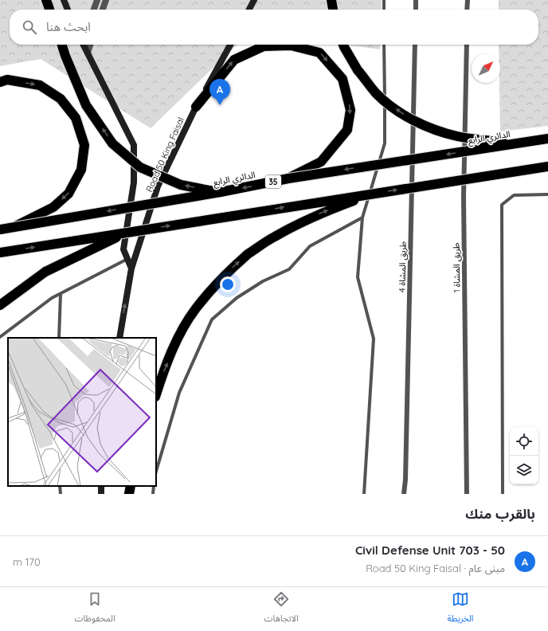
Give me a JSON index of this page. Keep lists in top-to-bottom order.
{
  "streets": {
    "highway": ["الدائري الرابع", "35"],
    "main road": ["Road 50 King Faisal"],
    "street": ["طريق المشاة 4", "طريق المشاة 1"]
  },
  "north": "top right",
  "page": {
    "search": "ابحث هنا",
    "pins": "A",
    "heading": "بالقرب منك",
    "list": [
      {
        "mark": "A",
        "name": "Civil Defense Unit 703 - 50",
        "note": "مبنى عام · Road 50 King Faisal",
        "value": "170 m"
      }
    ],
    "nav": ["الخريطة", "الاتجاهات", "المحفوظات"]
  }
}
